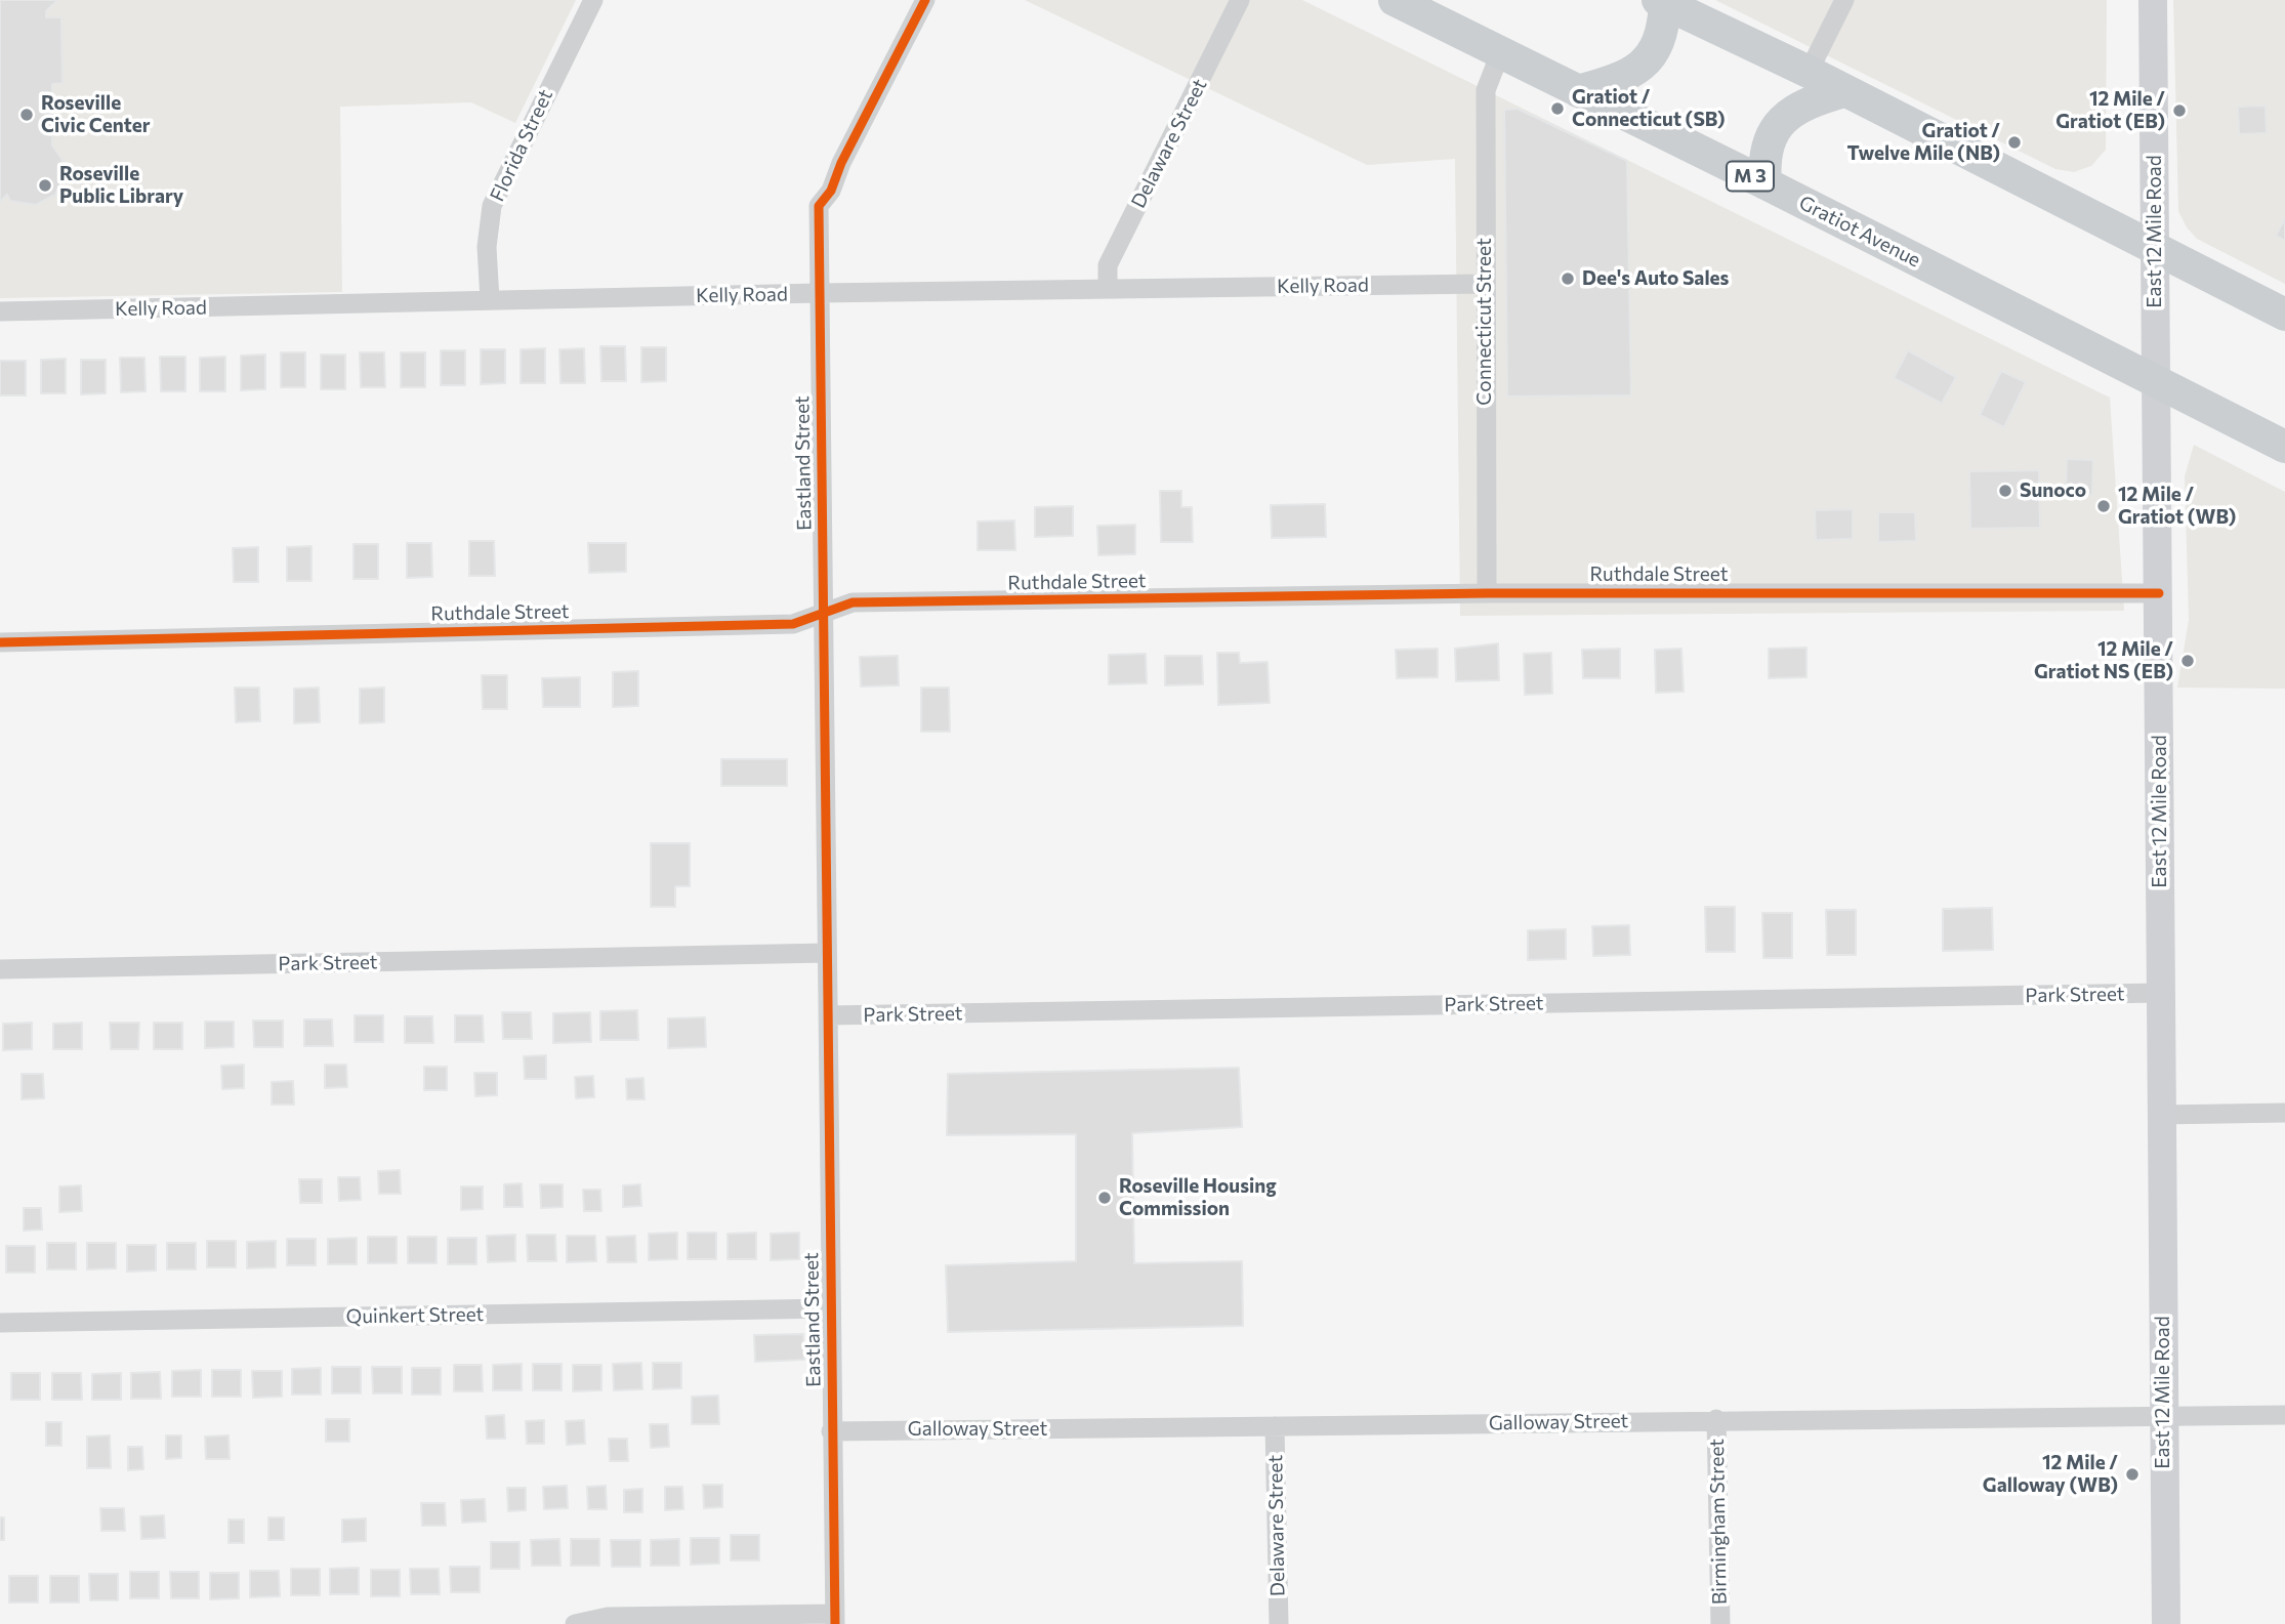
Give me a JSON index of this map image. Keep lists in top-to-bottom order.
{
  "streets": {
    "main road": ["M 3", "Gratiot Avenue", "East 12 Mile Road"],
    "street": [
      "Delaware Street",
      "Florida Street",
      "Kelly Road",
      "Connecticut Street",
      "Eastland Street",
      "Ruthdale Street",
      "Park Street",
      "Quinkert Street",
      "Galloway Street",
      "Birmingham Street"
    ]
  },
  "crossings": [
    ["Delaware Street", "Kelly Road"],
    ["Delaware Street", "Galloway Street"],
    ["Florida Street", "Kelly Road"],
    ["Gratiot Avenue", "East 12 Mile Road"],
    ["Gratiot Avenue", "Connecticut Street"],
    ["East 12 Mile Road", "Ruthdale Street"],
    ["East 12 Mile Road", "Park Street"],
    ["East 12 Mile Road", "Galloway Street"],
    ["Kelly Road", "Connecticut Street"],
    ["Kelly Road", "Eastland Street"],
    ["Connecticut Street", "Ruthdale Street"],
    ["Eastland Street", "Ruthdale Street"],
    ["Eastland Street", "Park Street"],
    ["Eastland Street", "Quinkert Street"],
    ["Eastland Street", "Galloway Street"],
    ["Galloway Street", "Birmingham Street"]
  ],
  "places": [
    "Gratiot / Connecticut (SB)",
    "12 Mile / Gratiot (EB)",
    "Roseville Civic Center",
    "Gratiot / Twelve Mile (NB)",
    "Roseville Public Library",
    "Dee's Auto Sales",
    "Sunoco",
    "12 Mile / Gratiot (WB)",
    "12 Mile / Gratiot NS (EB)",
    "Roseville Housing Commission",
    "12 Mile / Galloway (WB)"
  ]
}
